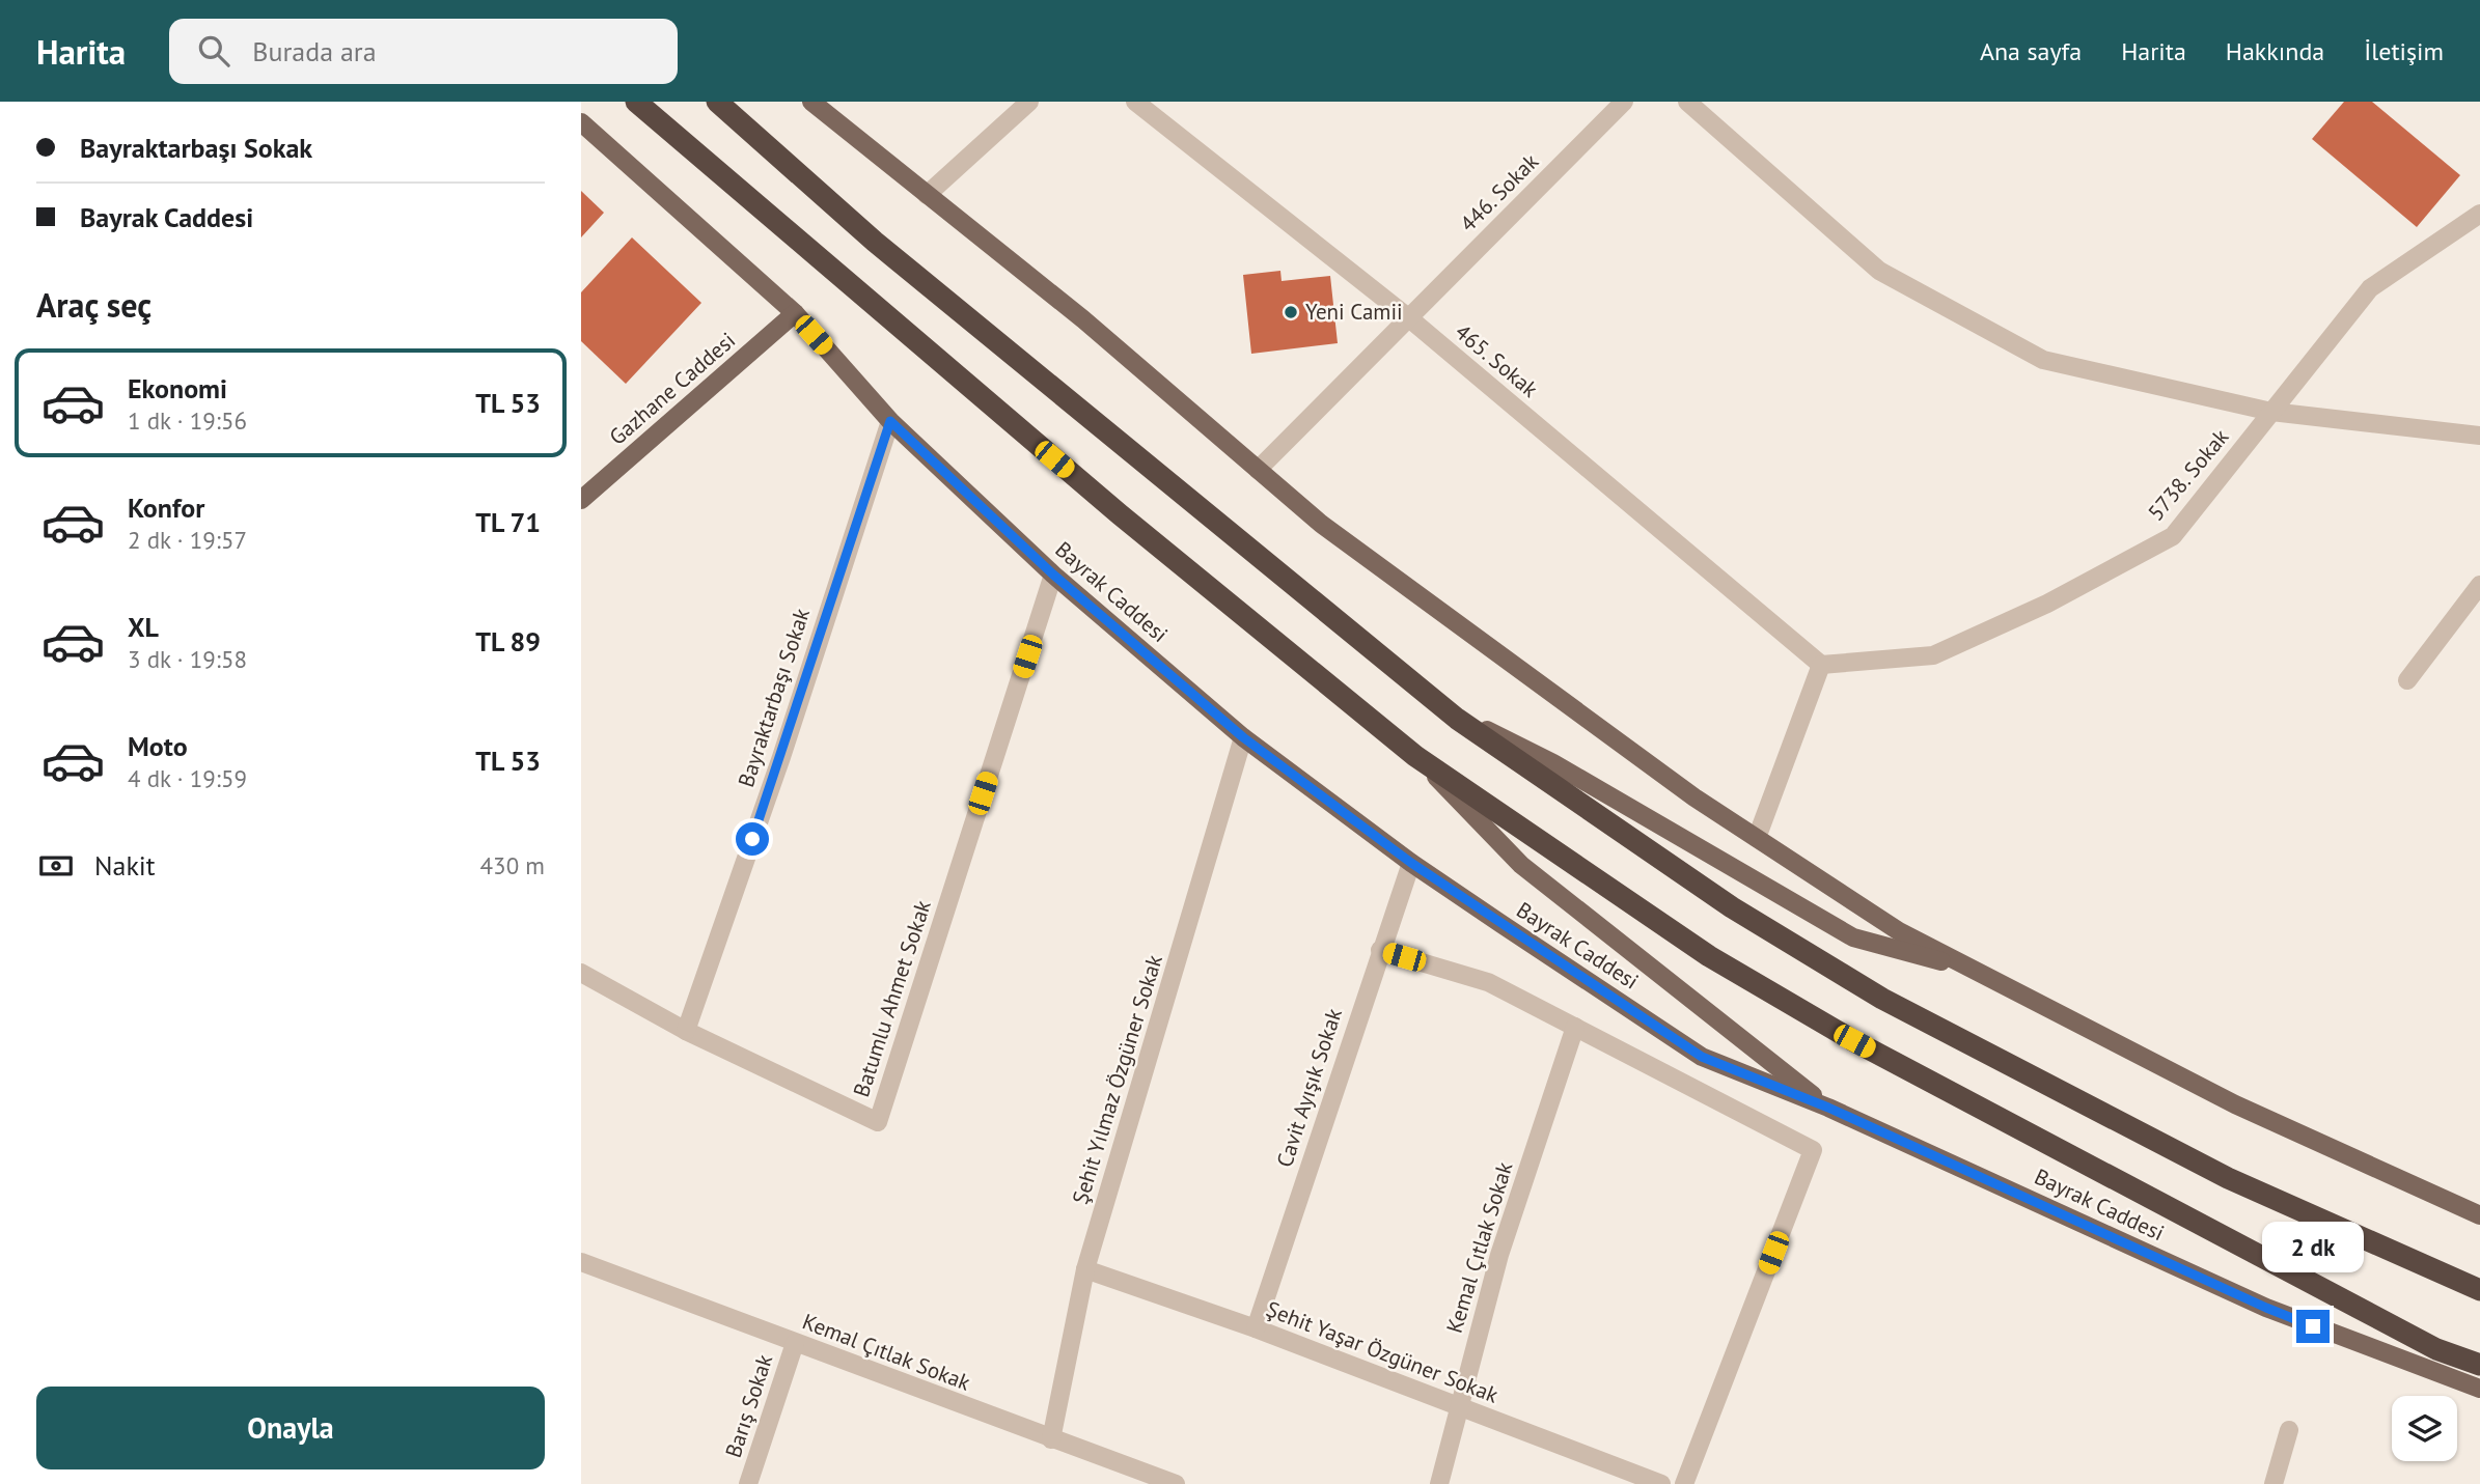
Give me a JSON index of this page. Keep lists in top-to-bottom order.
{
  "streets": {
    "main road": ["Gazhane Caddesi", "Bayrak Caddesi"],
    "street": [
      "446. Sokak",
      "465. Sokak",
      "5738. Sokak",
      "Bayraktarbaşı Sokak",
      "Batumlu Ahmet Sokak",
      "Şehit Yılmaz Özgüner Sokak",
      "Cavit Ayışık Sokak",
      "Kemal Çıtlak Sokak",
      "Şehit Yaşar Özgüner Sokak",
      "Barış Sokak"
    ]
  },
  "crossings": [
    ["446. Sokak", "465. Sokak"],
    ["465. Sokak", "5738. Sokak"],
    ["Gazhane Caddesi", "Bayrak Caddesi"],
    ["Bayrak Caddesi", "Bayraktarbaşı Sokak"],
    ["Bayrak Caddesi", "Batumlu Ahmet Sokak"],
    ["Bayrak Caddesi", "Şehit Yılmaz Özgüner Sokak"],
    ["Bayrak Caddesi", "Cavit Ayışık Sokak"],
    ["Bayraktarbaşı Sokak", "Batumlu Ahmet Sokak"],
    ["Şehit Yılmaz Özgüner Sokak", "Kemal Çıtlak Sokak"],
    ["Şehit Yılmaz Özgüner Sokak", "Şehit Yaşar Özgüner Sokak"],
    ["Cavit Ayışık Sokak", "Şehit Yaşar Özgüner Sokak"],
    ["Kemal Çıtlak Sokak", "Şehit Yaşar Özgüner Sokak"],
    ["Kemal Çıtlak Sokak", "Barış Sokak"]
  ],
  "places": ["Yeni Camii"],
  "page": {
    "header": "Harita",
    "search": "Burada ara",
    "nav": [
      "Ana sayfa",
      "Harita",
      "Hakkında",
      "İletişim"
    ],
    "banner": ["Bayraktarbaşı Sokak", "Bayrak Caddesi"],
    "heading": "Araç seç",
    "list": [
      {
        "name": "Ekonomi",
        "note": "1 dk · 19:56",
        "value": "TL 53"
      },
      {
        "name": "Konfor",
        "note": "2 dk · 19:57",
        "value": "TL 71"
      },
      {
        "name": "XL",
        "note": "3 dk · 19:58",
        "value": "TL 89"
      },
      {
        "name": "Moto",
        "note": "4 dk · 19:59",
        "value": "TL 53"
      }
    ],
    "pay": ["Nakit", "430 m"],
    "bubble": "2 dk",
    "buttons": "Onayla"
  }
}
